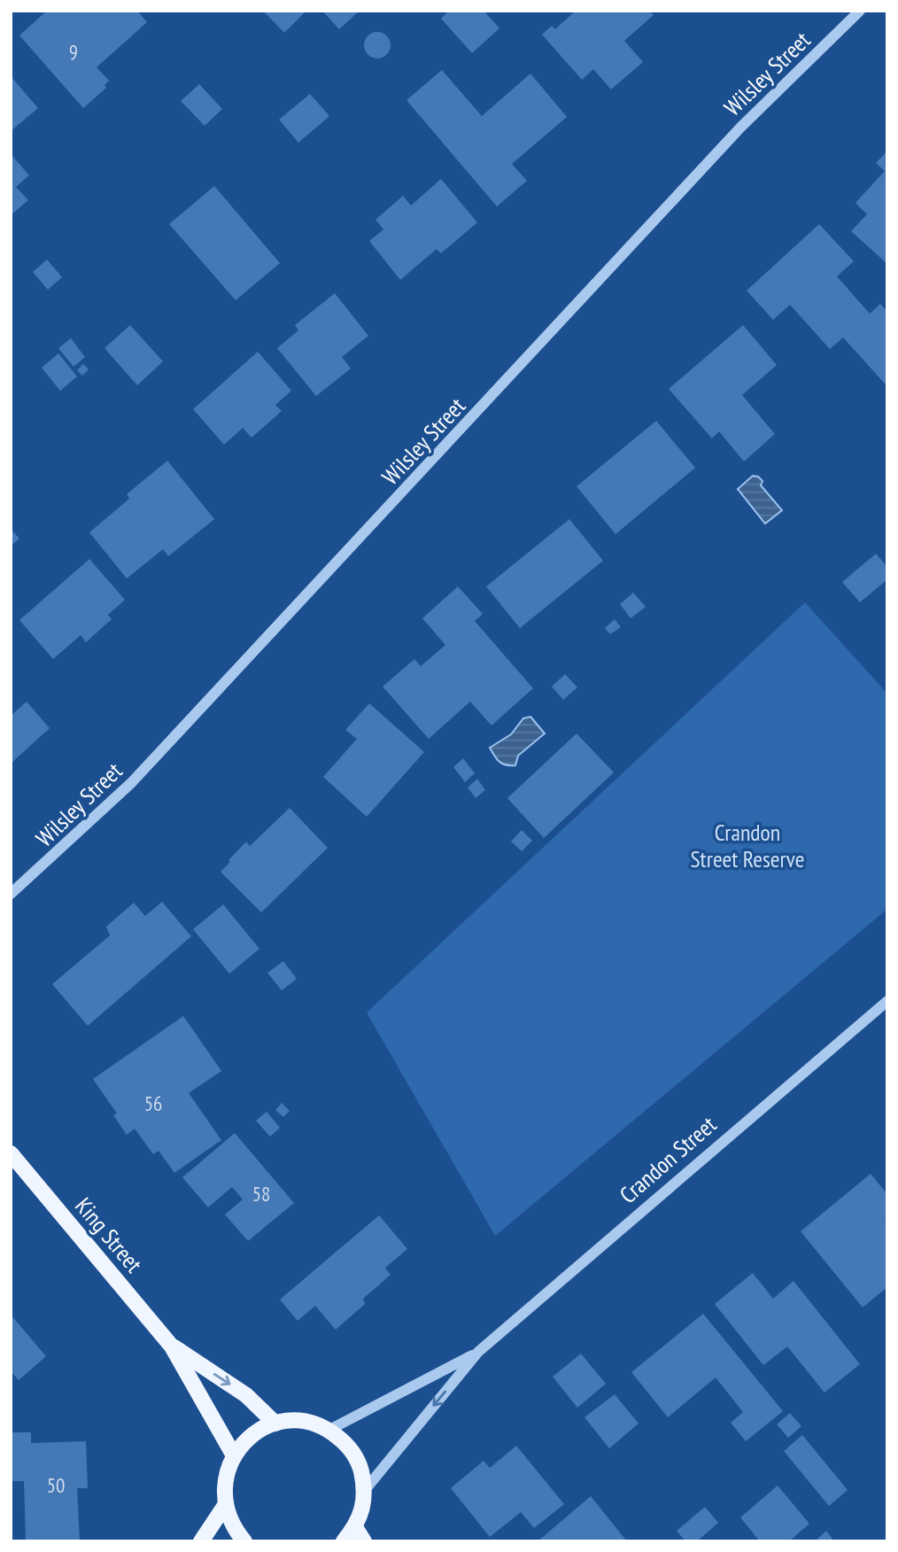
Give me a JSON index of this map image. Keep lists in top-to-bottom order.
{
  "streets": {
    "main road": ["King Street"],
    "street": ["Wilsley Street", "Crandon Street"]
  },
  "parks": ["Crandon Street Reserve"],
  "house_numbers": [
    "9",
    "56",
    "58",
    "50"
  ]
}
